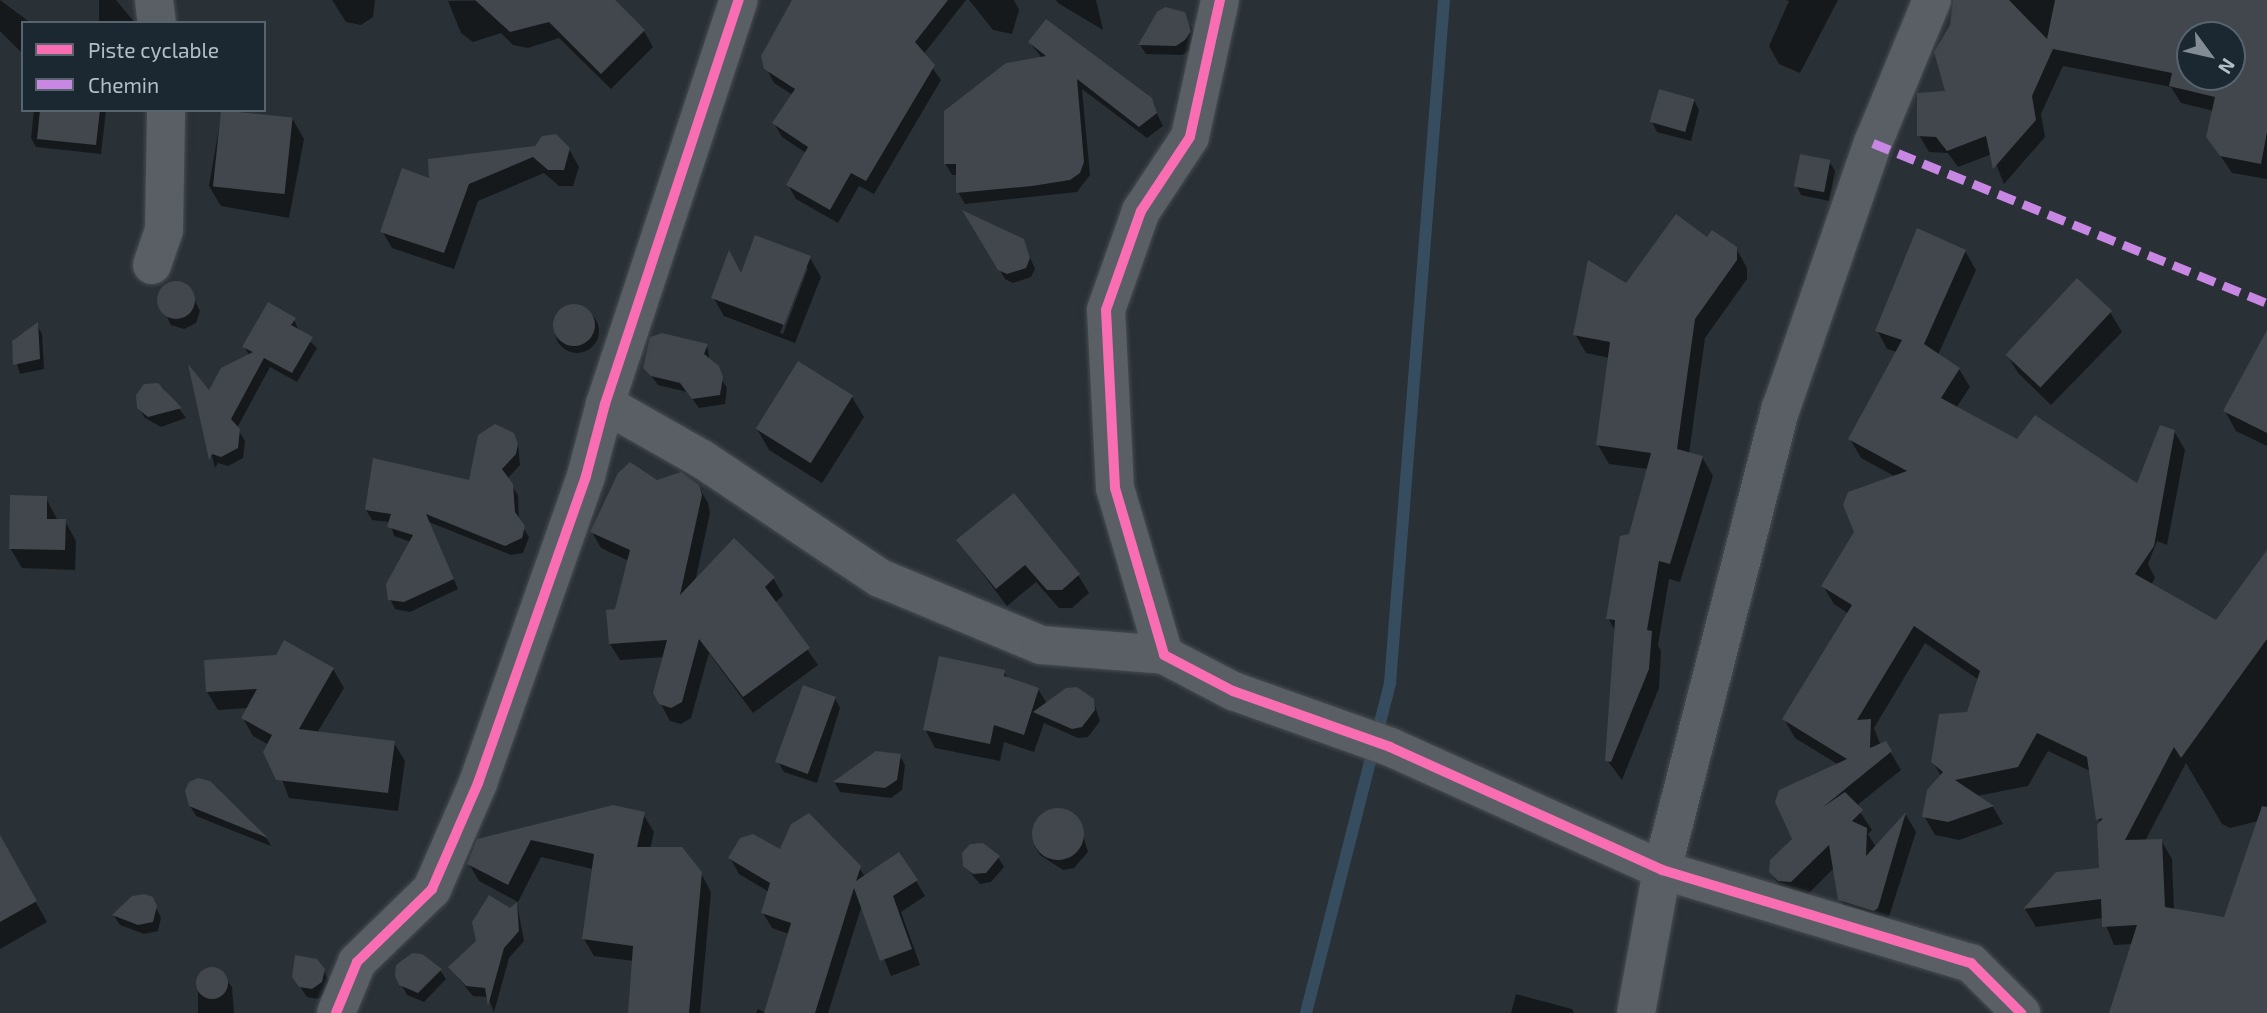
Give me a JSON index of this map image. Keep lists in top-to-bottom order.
{
  "legend": ["Piste cyclable", "Chemin"],
  "north": "bottom right"
}
